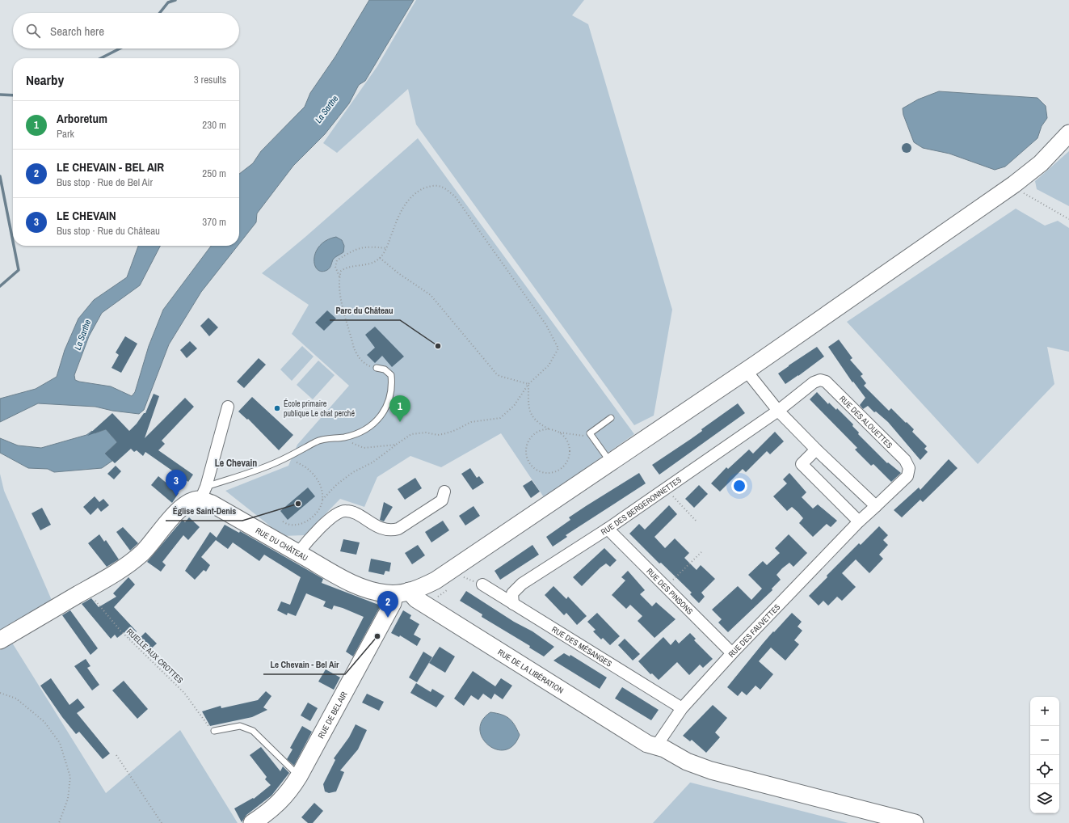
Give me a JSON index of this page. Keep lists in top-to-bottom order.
{
  "streets": {
    "street": [
      "RUE DES ALOUETTES",
      "RUE DES BERGERONNETTES",
      "RUE DU CHÂTEAU",
      "RUE DES PINSONS",
      "RUE DES FAUVETTES",
      "RUE DES MÉSANGES",
      "RUE DE LA LIBÉRATION",
      "RUE DE BEL AIR"
    ],
    "path": ["RUELLE AUX CROTTES"]
  },
  "crossings": [
    ["RUE DES ALOUETTES", "RUE DES BERGERONNETTES"],
    ["RUE DES ALOUETTES", "RUE DES FAUVETTES"],
    ["RUE DES BERGERONNETTES", "RUE DES PINSONS"],
    ["RUE DES BERGERONNETTES", "RUE DES MÉSANGES"],
    ["RUE DU CHÂTEAU", "RUE DE LA LIBÉRATION"],
    ["RUE DU CHÂTEAU", "RUE DE BEL AIR"],
    ["RUE DES PINSONS", "RUE DES FAUVETTES"],
    ["RUE DES FAUVETTES", "RUE DES MÉSANGES"],
    ["RUE DES FAUVETTES", "RUE DE LA LIBÉRATION"],
    ["RUE DE LA LIBÉRATION", "RUE DE BEL AIR"]
  ],
  "districts": ["Le Chevain"],
  "water": ["La Sarthe"],
  "places": [
    "Parc du Château",
    "École primaire publique Le chat perché",
    "Église Saint-Denis",
    "Le Chevain - Bel Air"
  ],
  "page": {
    "search": "Search here",
    "heading": ["Nearby", "3 results"],
    "list": [
      {
        "mark": "1",
        "name": "Arboretum",
        "note": "Park",
        "value": "230 m"
      },
      {
        "mark": "2",
        "name": "LE CHEVAIN - BEL AIR",
        "note": "Bus stop · Rue de Bel Air",
        "value": "250 m"
      },
      {
        "mark": "3",
        "name": "LE CHEVAIN",
        "note": "Bus stop · Rue du Château",
        "value": "370 m"
      }
    ],
    "pins": ["1", "3", "2"],
    "map_buttons": ["+", "−"]
  }
}
